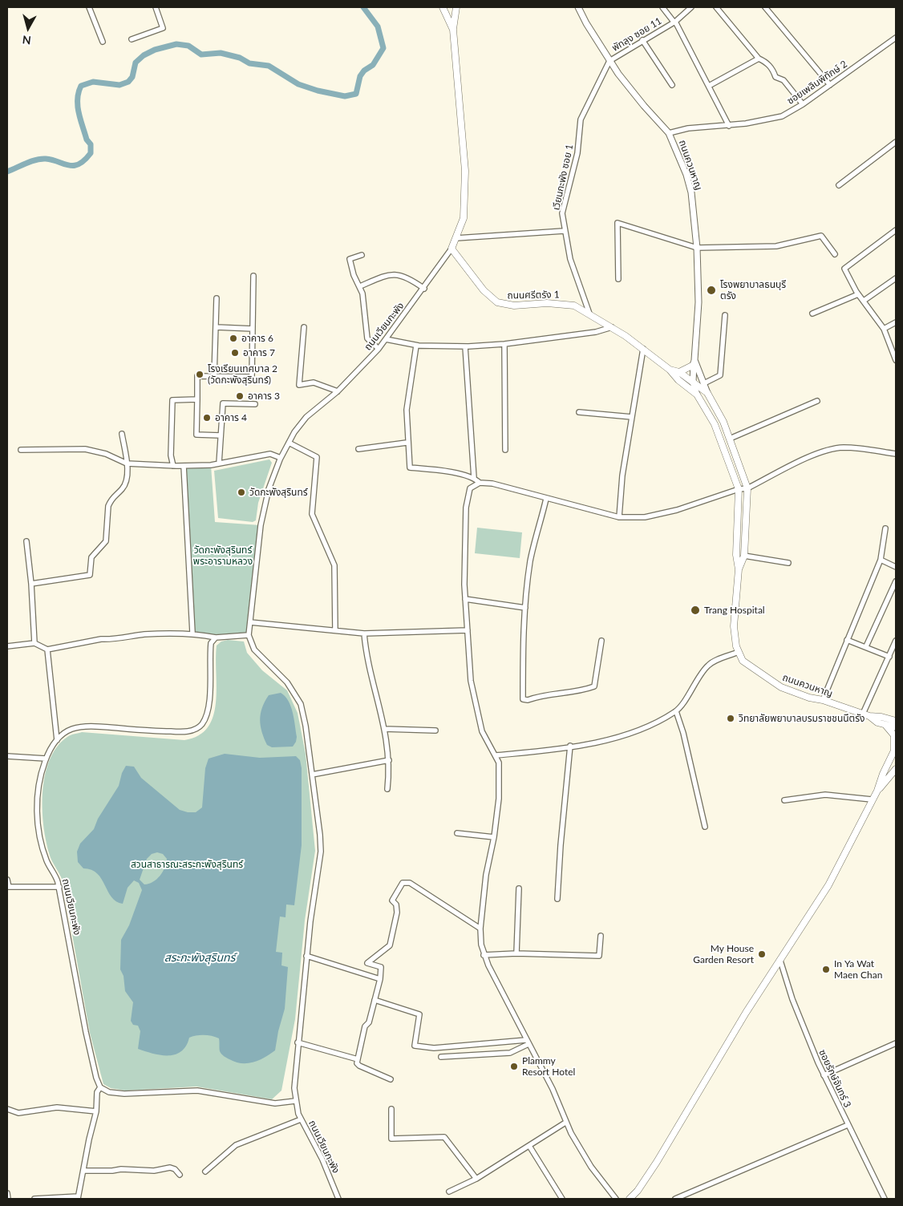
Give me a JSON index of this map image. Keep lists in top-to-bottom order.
{
  "streets": {
    "main road": ["ถนนควนหาญ", "ถนนศรีตรัง 1", "ถนนเวียนกะพัง"],
    "street": [
      "พัทลุง ซอย 11",
      "ซอยเพลินพิทักษ์ 2",
      "เวียนกะพัง ซอย 1",
      "ซอยรักษ์จันทร์ 3"
    ]
  },
  "crossings": [
    ["พัทลุง ซอย 11", "ถนนควนหาญ"],
    ["พัทลุง ซอย 11", "เวียนกะพัง ซอย 1"],
    ["ซอยเพลินพิทักษ์ 2", "ถนนควนหาญ"],
    ["ถนนควนหาญ", "เวียนกะพัง ซอย 1"],
    ["ถนนควนหาญ", "ถนนศรีตรัง 1"],
    ["เวียนกะพัง ซอย 1", "ถนนศรีตรัง 1"],
    ["ถนนศรีตรัง 1", "ถนนเวียนกะพัง"]
  ],
  "water": ["สระกะพังสุรินทร์"],
  "parks": ["วัดกะพังสุรินทร์ พระอารามหลวง", "สวนสาธารณะสระกะพังสุรินทร์"],
  "places": [
    "โรงพยาบาลธนบุรี ตรัง",
    "อาคาร 6",
    "อาคาร 7",
    "โรงเรียนเทศบาล 2 (วัดกะพังสุรินทร์)",
    "อาคาร 3",
    "อาคาร 4",
    "วัดกะพังสุรินทร์",
    "Trang Hospital",
    "วิทยาลัยพยาบาลบรมราชชนนีตรัง",
    "My House Garden Resort",
    "In Ya Wat Maen Chan",
    "Plammy Resort Hotel"
  ],
  "north": "bottom"
}
